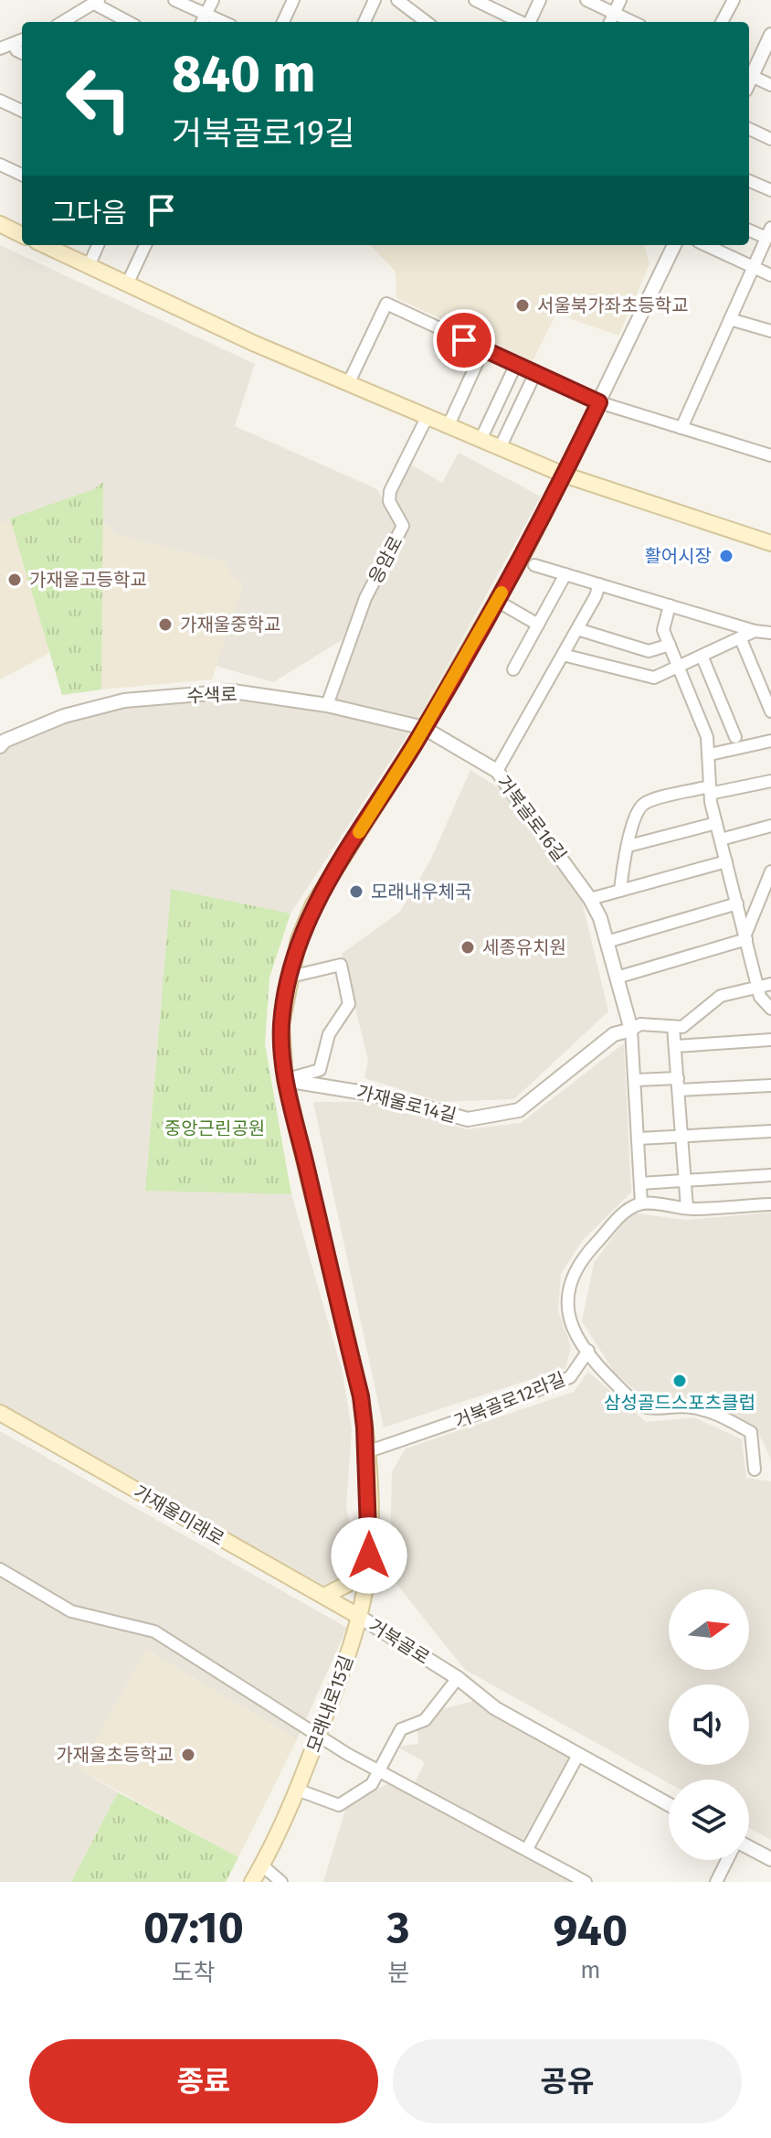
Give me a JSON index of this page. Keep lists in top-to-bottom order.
{
  "streets": {
    "main road": ["가재울미래로", "거북골로", "모래내로15길"],
    "street": [
      "응암로",
      "수색로",
      "거북골로16길",
      "가재울로14길",
      "거북골로12라길"
    ]
  },
  "crossings": [
    ["응암로", "수색로"],
    ["수색로", "거북골로16길"],
    ["수색로", "거북골로"],
    ["거북골로16길", "가재울로14길"],
    ["거북골로16길", "거북골로"],
    ["가재울로14길", "거북골로"],
    ["거북골로12라길", "거북골로"],
    ["가재울미래로", "거북골로"],
    ["가재울미래로", "모래내로15길"],
    ["거북골로", "모래내로15길"]
  ],
  "parks": ["중앙근린공원"],
  "places": [
    "서울북가좌초등학교",
    "활어시장",
    "가재울고등학교",
    "가재울중학교",
    "모래내우체국",
    "세종유치원",
    "삼성골드스포츠클럽",
    "가재울초등학교"
  ],
  "north": "right",
  "page": {
    "turn": ["840 m", "거북골로19길"],
    "then": "그다음",
    "eta": [
      "07:10",
      "도착",
      "3",
      "분",
      "940",
      "m"
    ],
    "buttons": ["종료", "공유"]
  }
}
